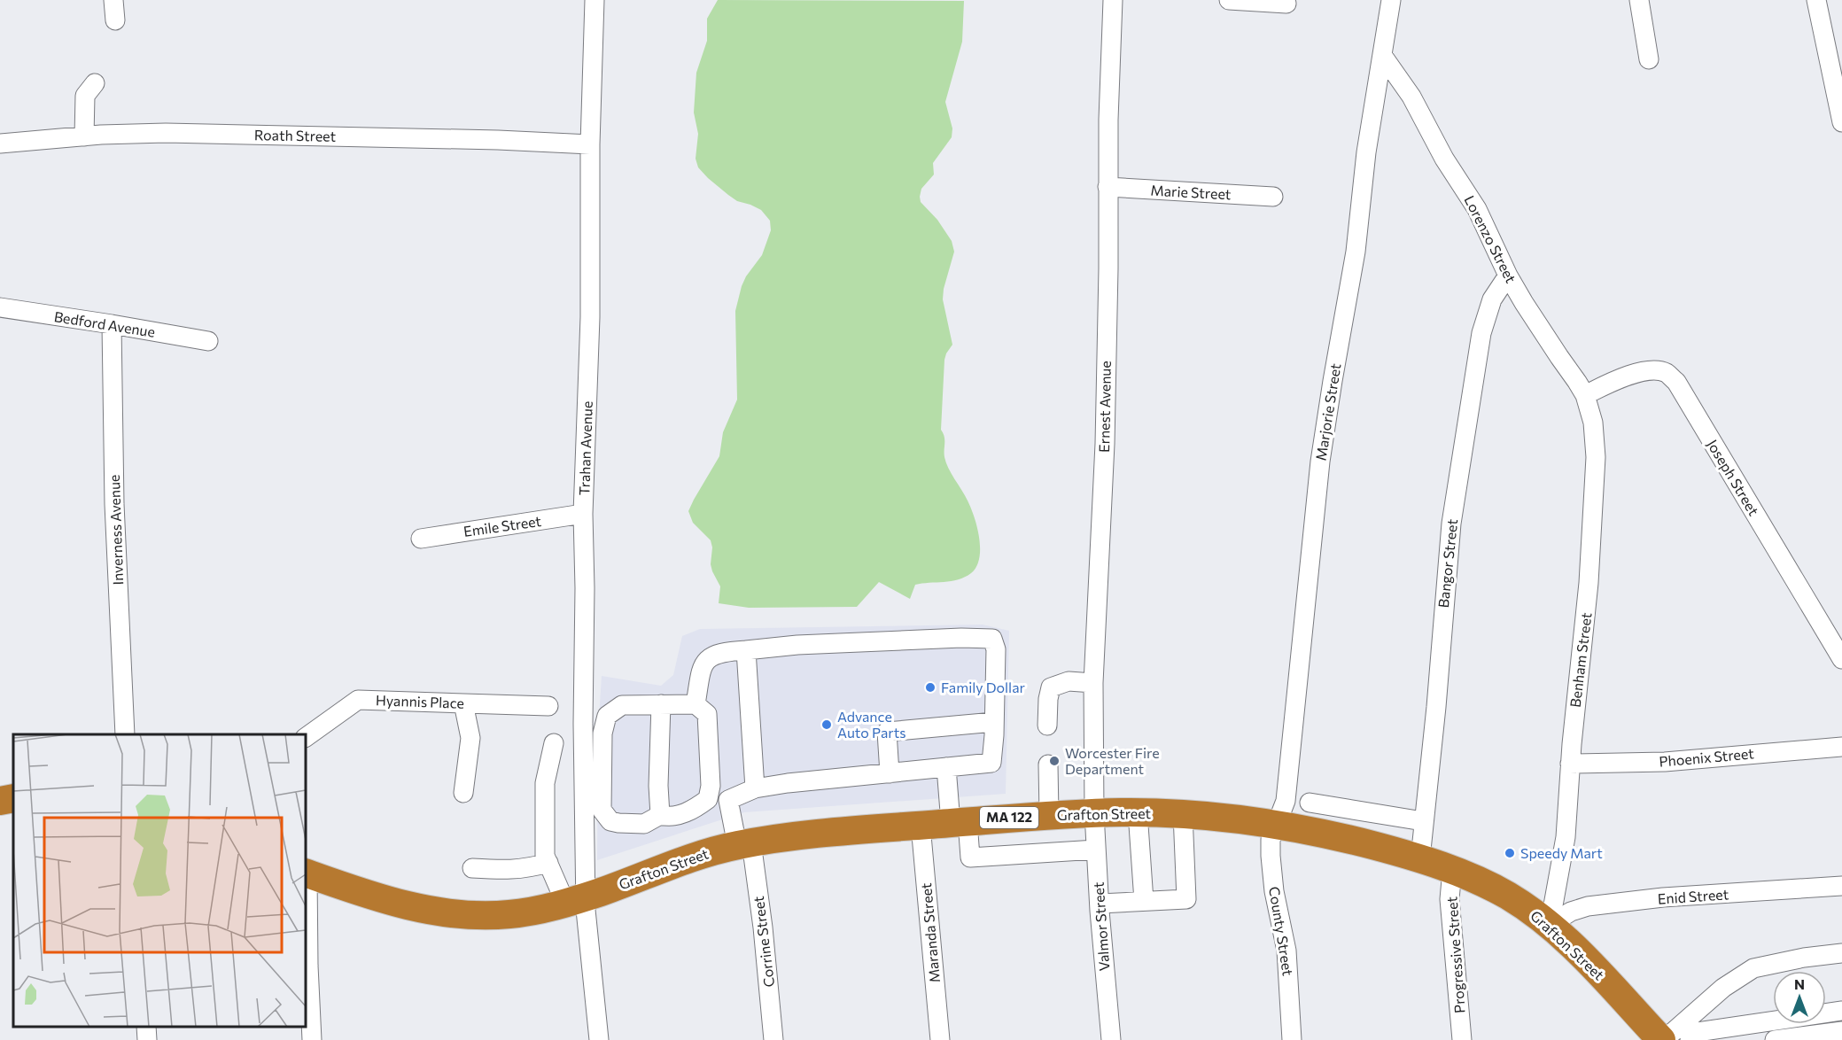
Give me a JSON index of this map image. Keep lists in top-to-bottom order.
{
  "streets": {
    "highway": ["Grafton Street", "MA 122"],
    "street": [
      "Roath Street",
      "Marie Street",
      "Lorenzo Street",
      "Bedford Avenue",
      "Ernest Avenue",
      "Marjorie Street",
      "Trahan Avenue",
      "Joseph Street",
      "Emile Street",
      "Inverness Avenue",
      "Bangor Street",
      "Benham Street",
      "Hyannis Place",
      "Phoenix Street",
      "Enid Street",
      "Valmor Street",
      "County Street",
      "Maranda Street",
      "Corrine Street",
      "Progressive Street"
    ]
  },
  "crossings": [
    ["Roath Street", "Trahan Avenue"],
    ["Marie Street", "Ernest Avenue"],
    ["Lorenzo Street", "Marjorie Street"],
    ["Lorenzo Street", "Joseph Street"],
    ["Lorenzo Street", "Bangor Street"],
    ["Lorenzo Street", "Benham Street"],
    ["Bedford Avenue", "Inverness Avenue"],
    ["Ernest Avenue", "Grafton Street"],
    ["Ernest Avenue", "Valmor Street"],
    ["Marjorie Street", "Grafton Street"],
    ["Marjorie Street", "County Street"],
    ["Trahan Avenue", "Emile Street"],
    ["Trahan Avenue", "Grafton Street"],
    ["Joseph Street", "Benham Street"],
    ["Bangor Street", "Grafton Street"],
    ["Benham Street", "Phoenix Street"],
    ["Benham Street", "Grafton Street"],
    ["Benham Street", "Enid Street"],
    ["Grafton Street", "Enid Street"],
    ["Grafton Street", "Valmor Street"],
    ["Grafton Street", "County Street"],
    ["Grafton Street", "Maranda Street"],
    ["Grafton Street", "Corrine Street"],
    ["Grafton Street", "Progressive Street"]
  ],
  "places": [
    "Family Dollar",
    "Advance Auto Parts",
    "Worcester Fire Department",
    "Speedy Mart"
  ],
  "north": "top"
}
